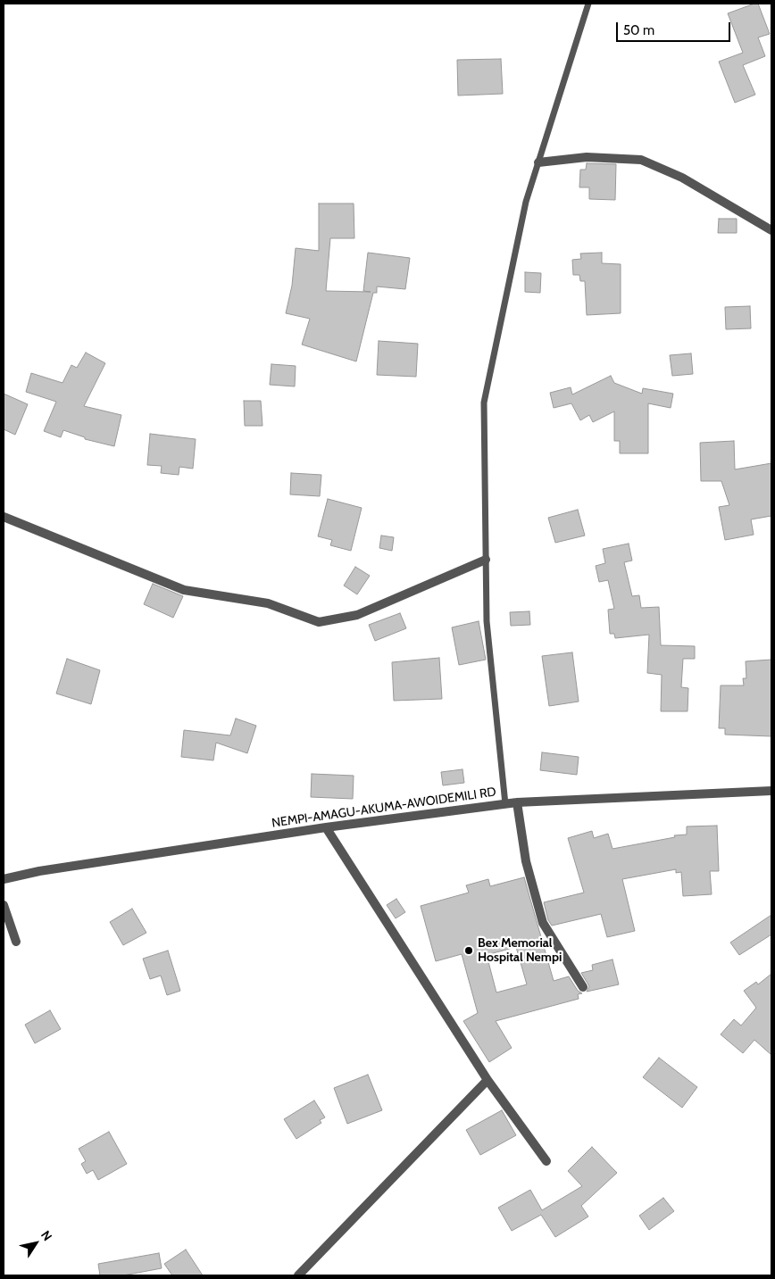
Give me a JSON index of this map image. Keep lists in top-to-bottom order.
{
  "streets": {
    "street": ["NEMPI-AMAGU-AKUMA-AWOIDEMILI RD"]
  },
  "places": ["Bex Memorial Hospital Nempi"],
  "scale_bar": "50 m",
  "north": "top right"
}
